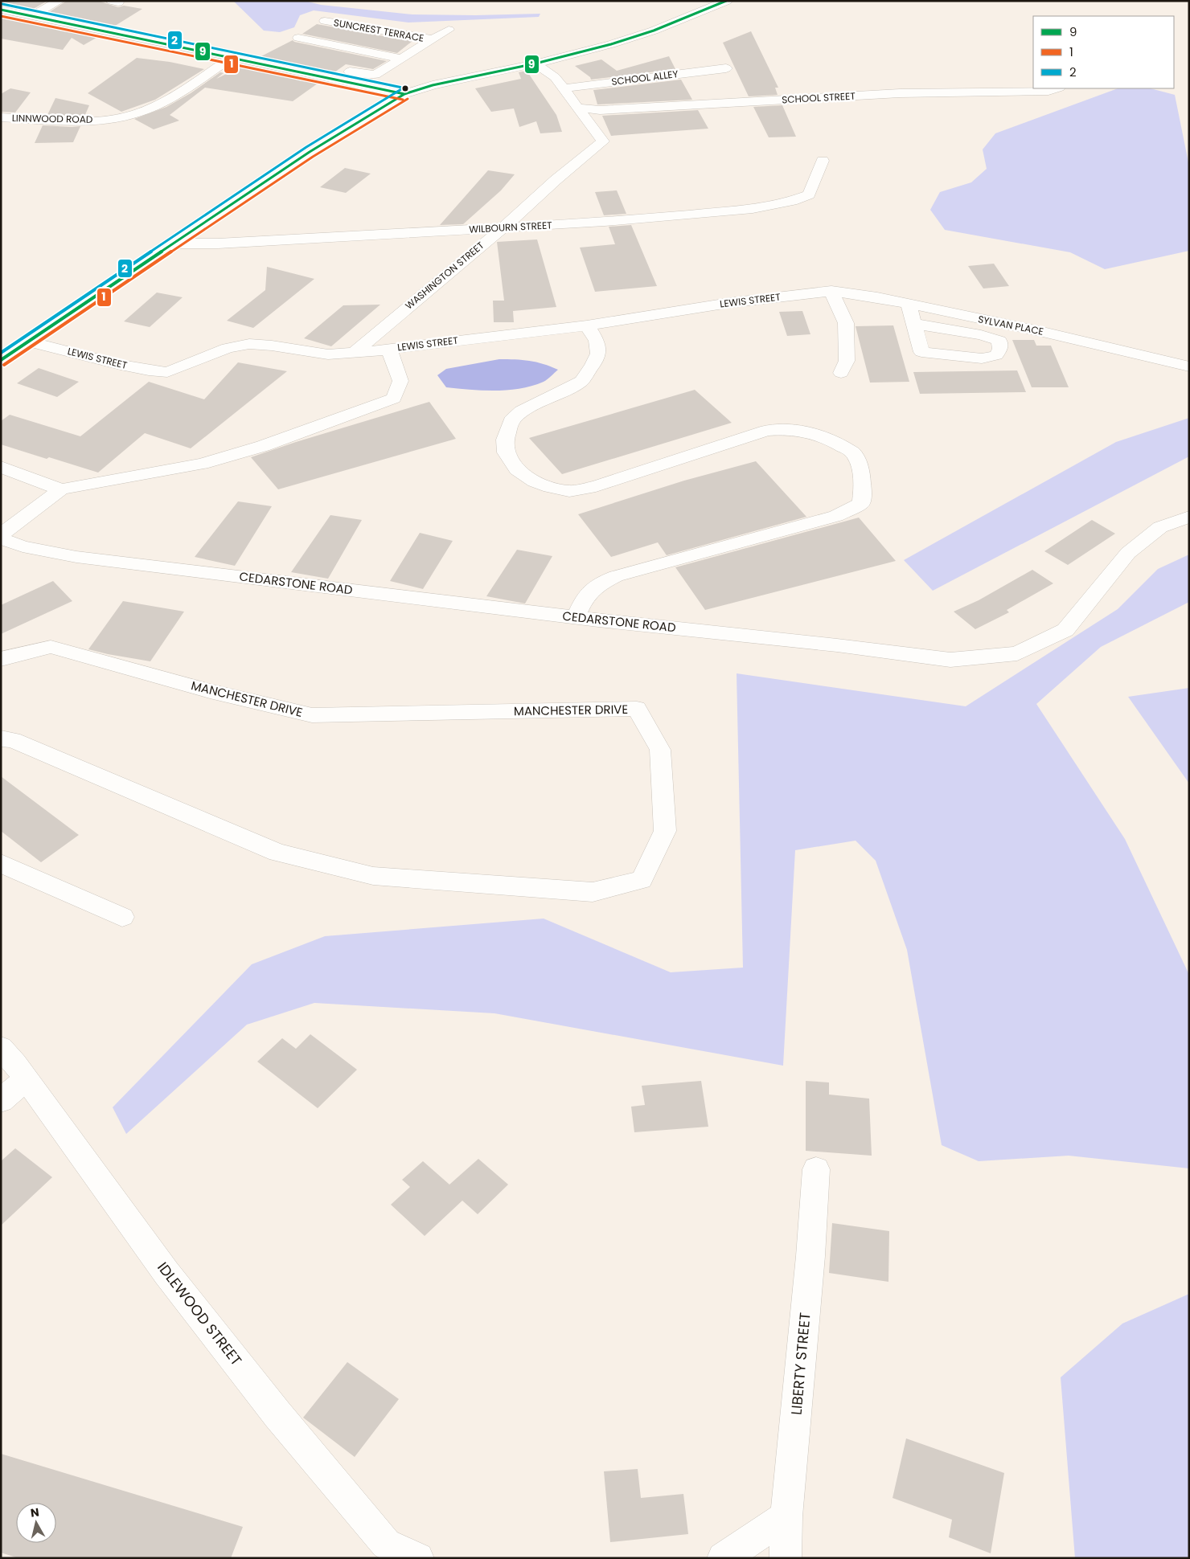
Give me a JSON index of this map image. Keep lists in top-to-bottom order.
{
  "streets": {
    "street": [
      "SUNCREST TERRACE",
      "SCHOOL ALLEY",
      "SCHOOL STREET",
      "LINNWOOD ROAD",
      "WILBOURN STREET",
      "WASHINGTON STREET",
      "LEWIS STREET",
      "SYLVAN PLACE",
      "CEDARSTONE ROAD",
      "MANCHESTER DRIVE",
      "IDLEWOOD STREET",
      "LIBERTY STREET"
    ]
  },
  "crossings": [
    ["SCHOOL ALLEY", "WASHINGTON STREET"],
    ["SCHOOL STREET", "WASHINGTON STREET"],
    ["WILBOURN STREET", "WASHINGTON STREET"],
    ["WASHINGTON STREET", "LEWIS STREET"],
    ["LEWIS STREET", "SYLVAN PLACE"]
  ],
  "lines": ["transit line 9", "transit line 2", "transit line 1"],
  "legend": ["9", "1", "2"],
  "north": "top"
}
